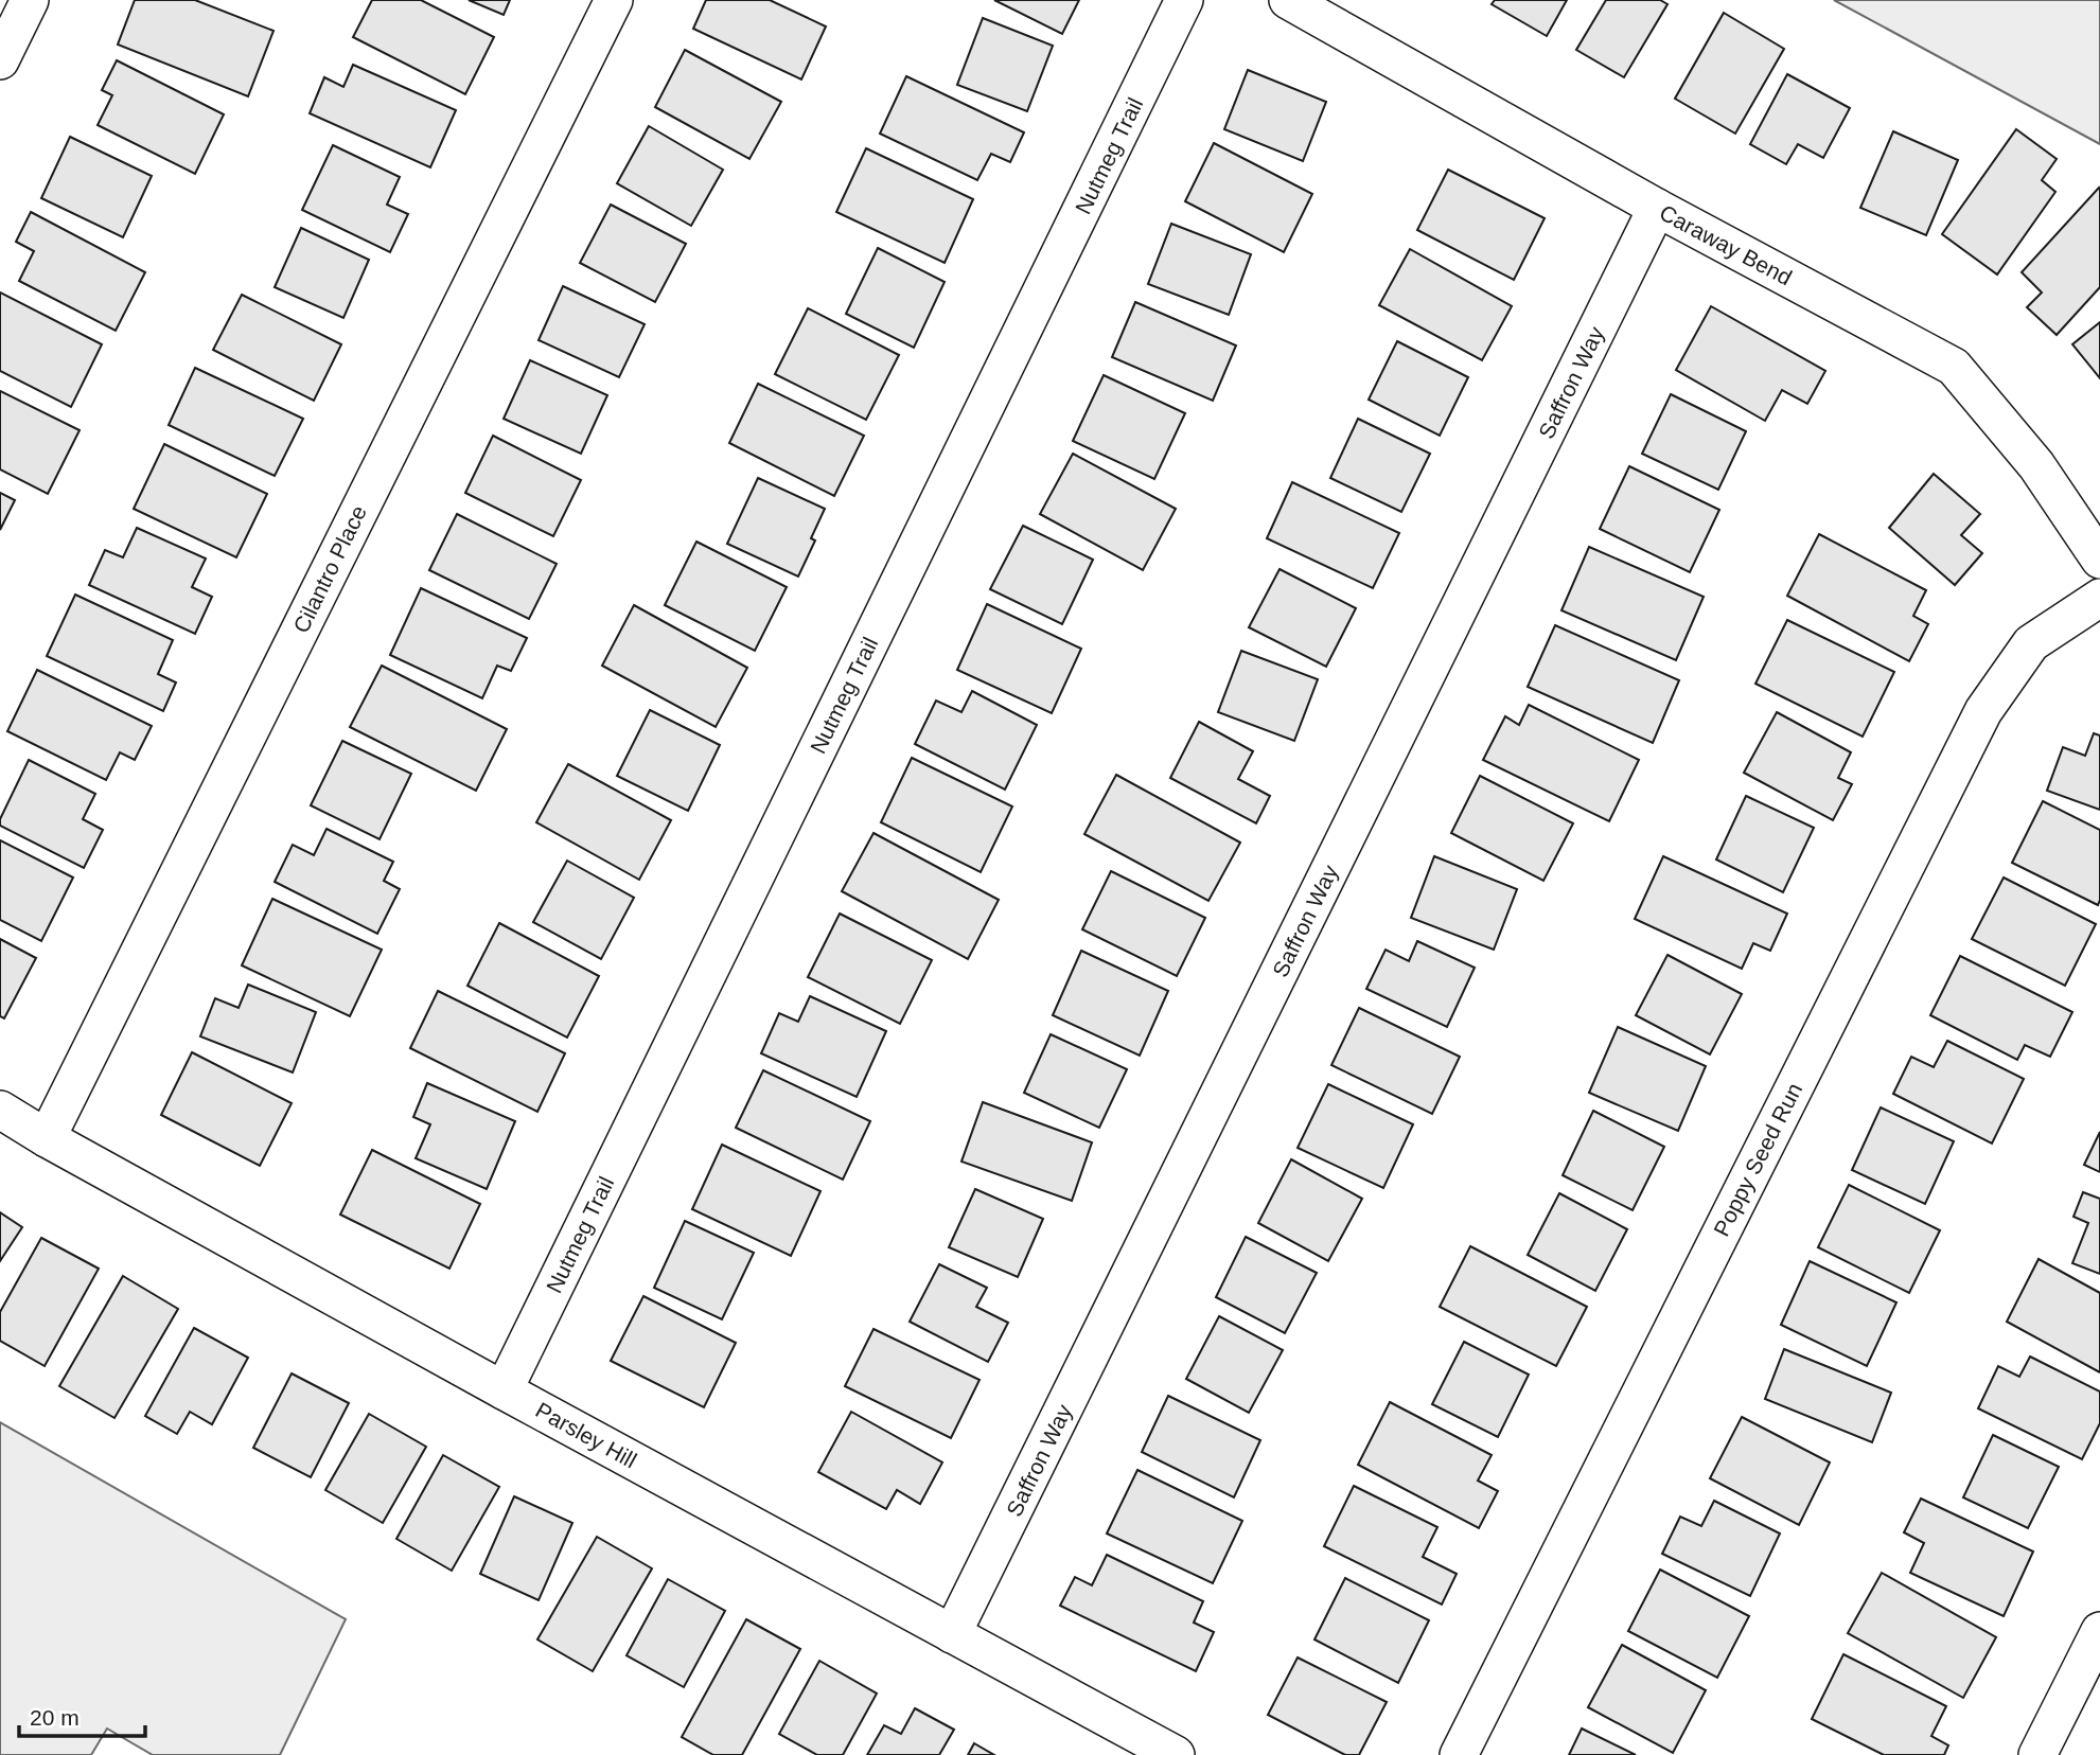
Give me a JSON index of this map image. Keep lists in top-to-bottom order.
{
  "streets": {
    "street": [
      "Nutmeg Trail",
      "Caraway Bend",
      "Saffron Way",
      "Cilantro Place",
      "Poppy Seed Run",
      "Parsley Hill"
    ]
  },
  "crossings": [
    ["Nutmeg Trail", "Parsley Hill"],
    ["Caraway Bend", "Saffron Way"],
    ["Saffron Way", "Parsley Hill"],
    ["Cilantro Place", "Parsley Hill"]
  ],
  "scale_bar": "20 m"
}
